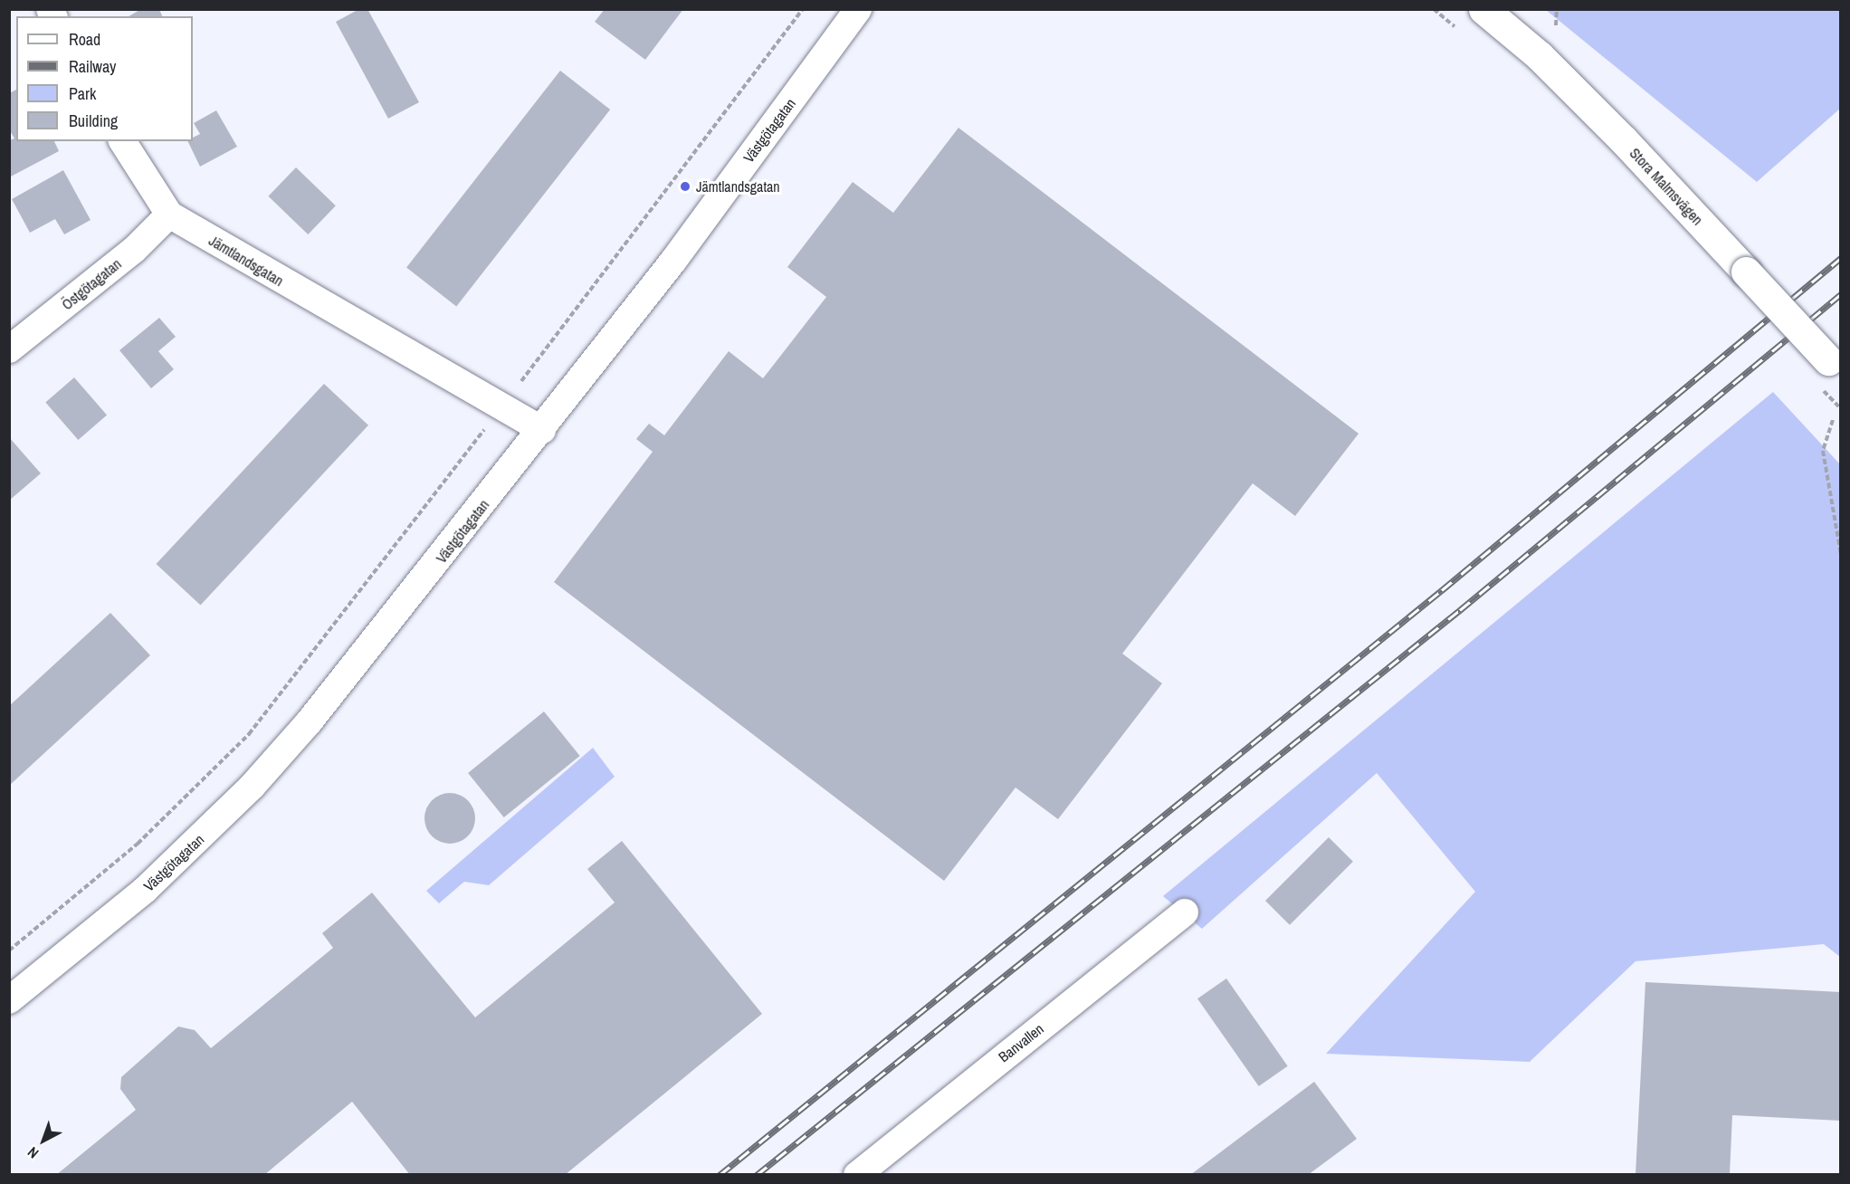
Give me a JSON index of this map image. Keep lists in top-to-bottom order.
{
  "streets": {
    "street": [
      "Västgötagatan",
      "Stora Malmsvägen",
      "Jämtlandsgatan",
      "Östgötagatan",
      "Banvallen"
    ]
  },
  "crossings": [
    ["Västgötagatan", "Jämtlandsgatan"],
    ["Jämtlandsgatan", "Östgötagatan"]
  ],
  "places": ["Jämtlandsgatan"],
  "legend": [
    "Road",
    "Railway",
    "Park",
    "Building"
  ],
  "north": "bottom left"
}
